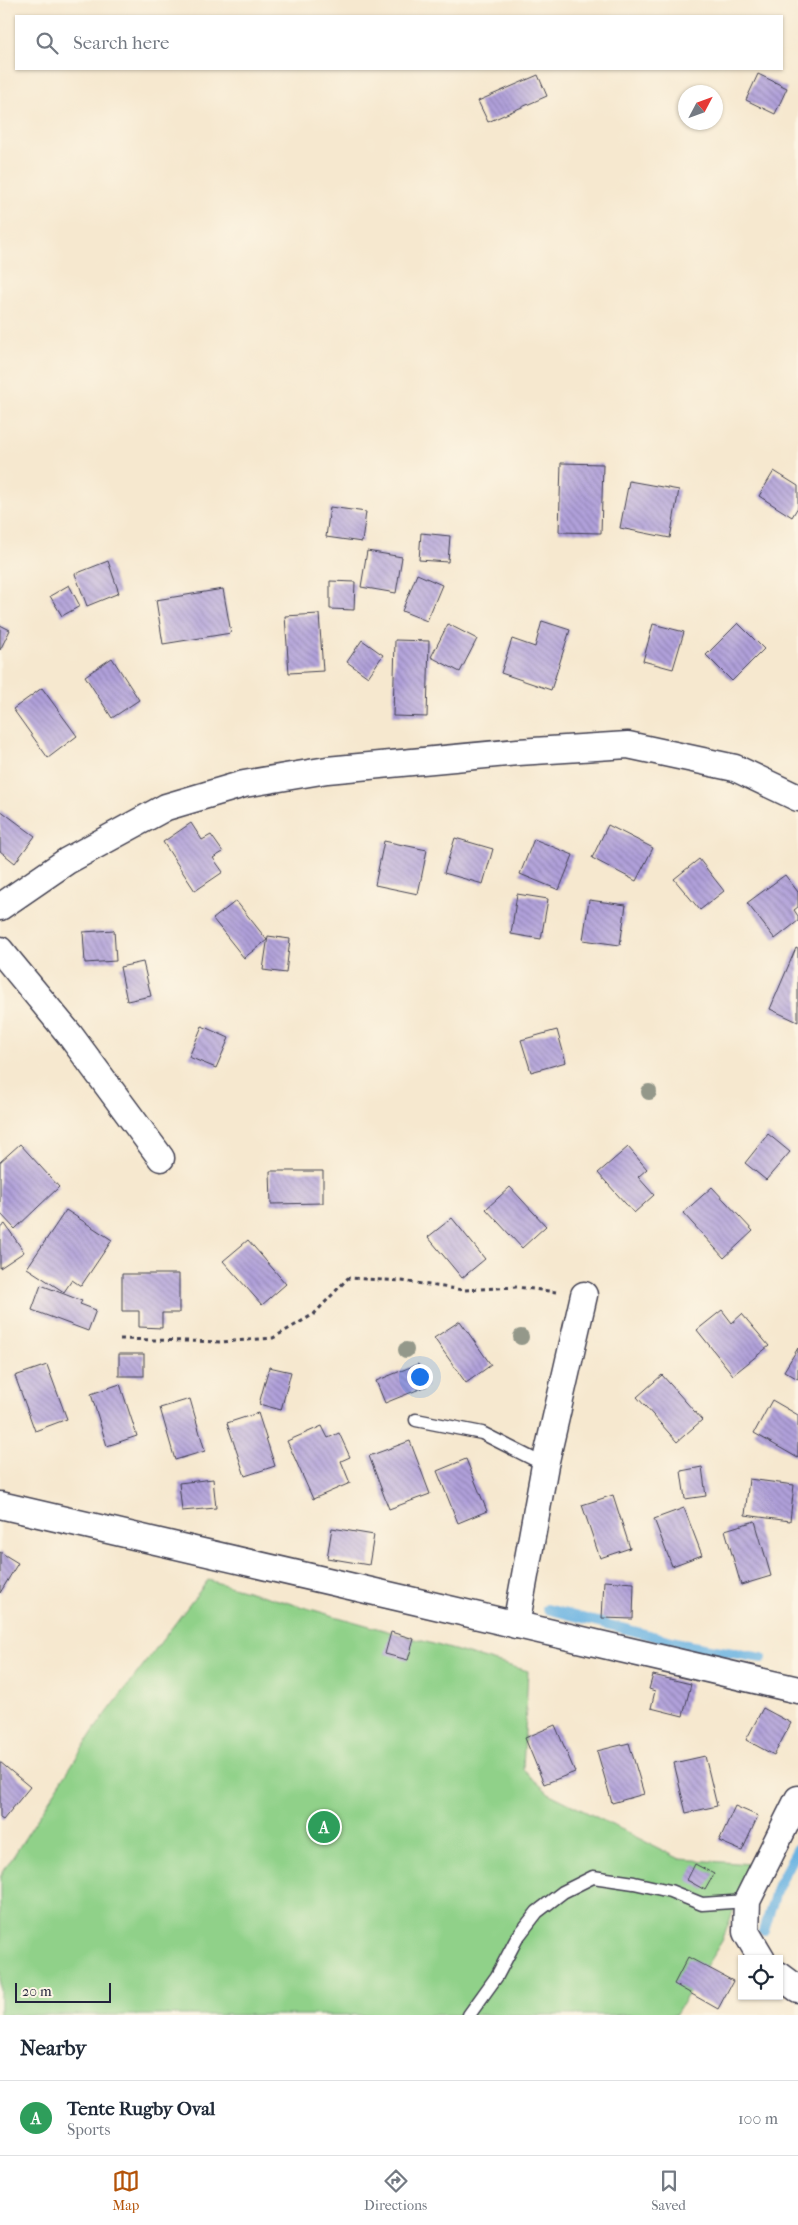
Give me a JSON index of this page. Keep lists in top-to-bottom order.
{
  "scale_bar": "20 m",
  "north": "top right",
  "page": {
    "search": "Search here",
    "pins": "A",
    "scale": "20 m",
    "heading": "Nearby",
    "list": [
      {
        "mark": "A",
        "name": "Tente Rugby Oval",
        "note": "Sports",
        "value": "100 m"
      }
    ],
    "nav": ["Map", "Directions", "Saved"]
  }
}
